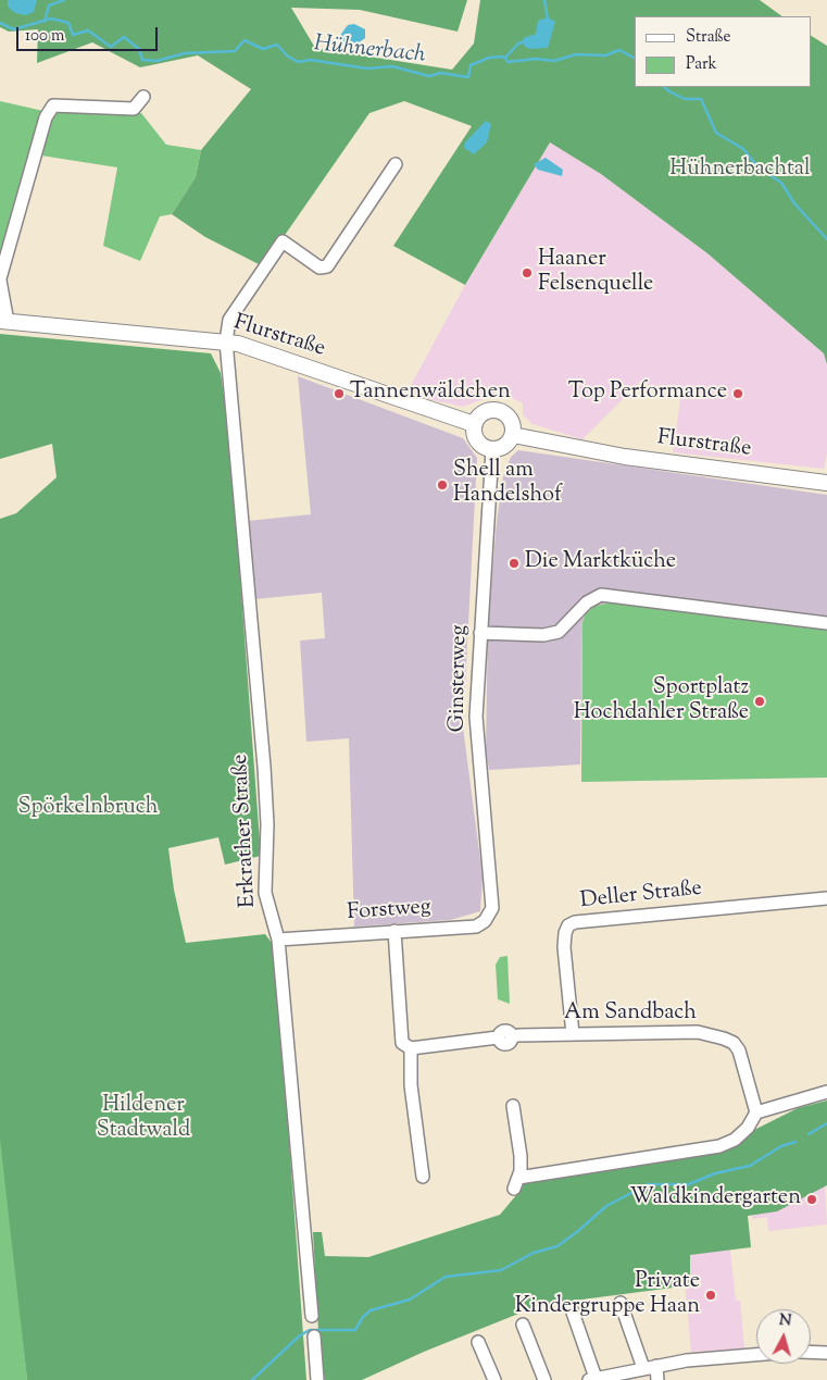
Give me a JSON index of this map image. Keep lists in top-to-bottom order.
{
  "streets": {
    "main road": ["Flurstraße"],
    "street": [
      "Ginsterweg",
      "Erkrather Straße",
      "Deller Straße",
      "Forstweg",
      "Am Sandbach"
    ]
  },
  "crossings": [
    ["Flurstraße", "Ginsterweg"],
    ["Flurstraße", "Erkrather Straße"],
    ["Ginsterweg", "Forstweg"],
    ["Erkrather Straße", "Forstweg"],
    ["Deller Straße", "Am Sandbach"]
  ],
  "water": ["Hühnerbach"],
  "parks": ["Hühnerbachtal", "Spörkelnbruch", "Hildener Stadtwald"],
  "places": [
    "Haaner Felsenquelle",
    "Tannenwäldchen",
    "Top Performance",
    "Shell am Handelshof",
    "Die Marktküche",
    "Sportplatz Hochdahler Straße",
    "Waldkindergarten",
    "Private Kindergruppe Haan"
  ],
  "legend": ["Straße", "Park"],
  "scale_bar": "100 m",
  "north": "top"
}
